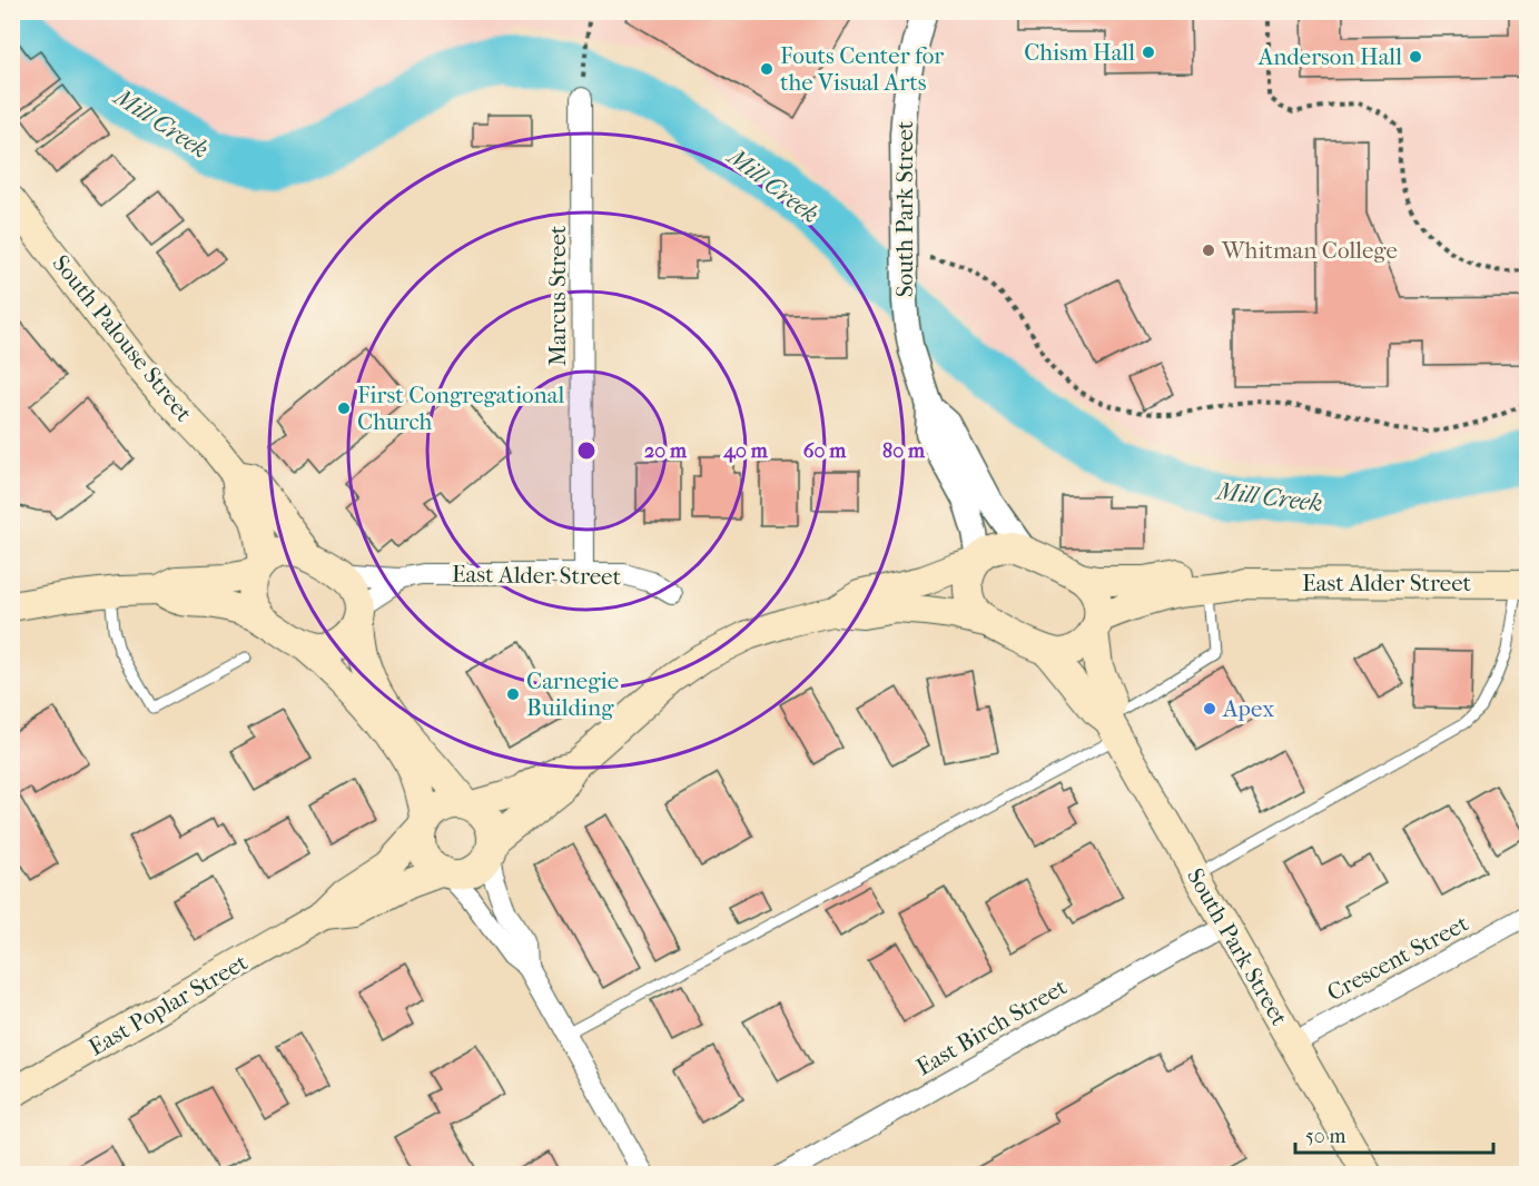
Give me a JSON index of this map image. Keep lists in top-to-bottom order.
{
  "streets": {
    "main road": [
      "South Park Street",
      "South Palouse Street",
      "East Alder Street",
      "East Poplar Street"
    ],
    "street": ["Marcus Street", "Crescent Street", "East Birch Street"]
  },
  "crossings": [
    ["South Park Street", "East Alder Street"],
    ["South Park Street", "Crescent Street"],
    ["South Park Street", "East Birch Street"],
    ["Marcus Street", "East Alder Street"],
    ["South Palouse Street", "East Alder Street"]
  ],
  "water": ["Mill Creek"],
  "places": [
    "Chism Hall",
    "Anderson Hall",
    "Fouts Center for the Visual Arts",
    "Whitman College",
    "First Congregational Church",
    "Carnegie Building",
    "Apex"
  ],
  "scale_bar": "50 m",
  "rings": [
    "20 m",
    "40 m",
    "60 m",
    "80 m"
  ]
}
